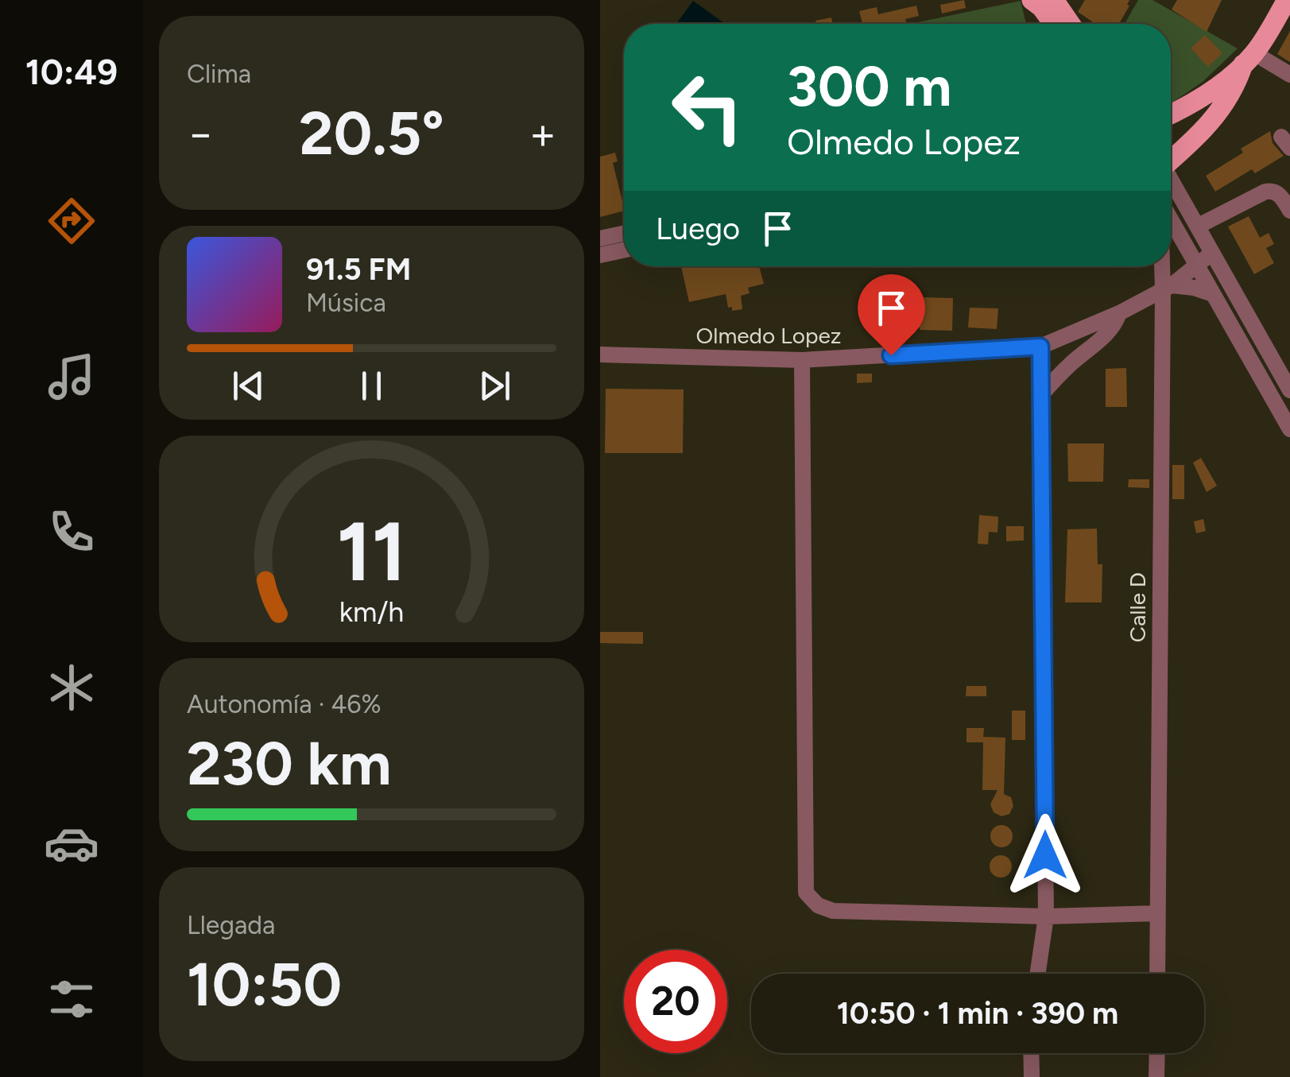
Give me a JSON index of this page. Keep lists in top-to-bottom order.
{
  "streets": {
    "street": ["Olmedo Lopez", "Calle D"]
  },
  "crossings": [
    ["Olmedo Lopez", "Calle D"]
  ],
  "page": {
    "tabs": "10:49",
    "tile": [
      "Clima",
      ["Autonomía · 46%", "230 km"],
      ["Llegada", "10:50"]
    ],
    "turn": ["300 m", "Olmedo Lopez"],
    "heat": ["−", "20.5°", "+"],
    "then": "Luego",
    "song": ["91.5 FM", "Música"],
    "limit": "20",
    "trip": "10:50 · 1 min · 390 m",
    "gauge": ["11", "km/h"]
  }
}
